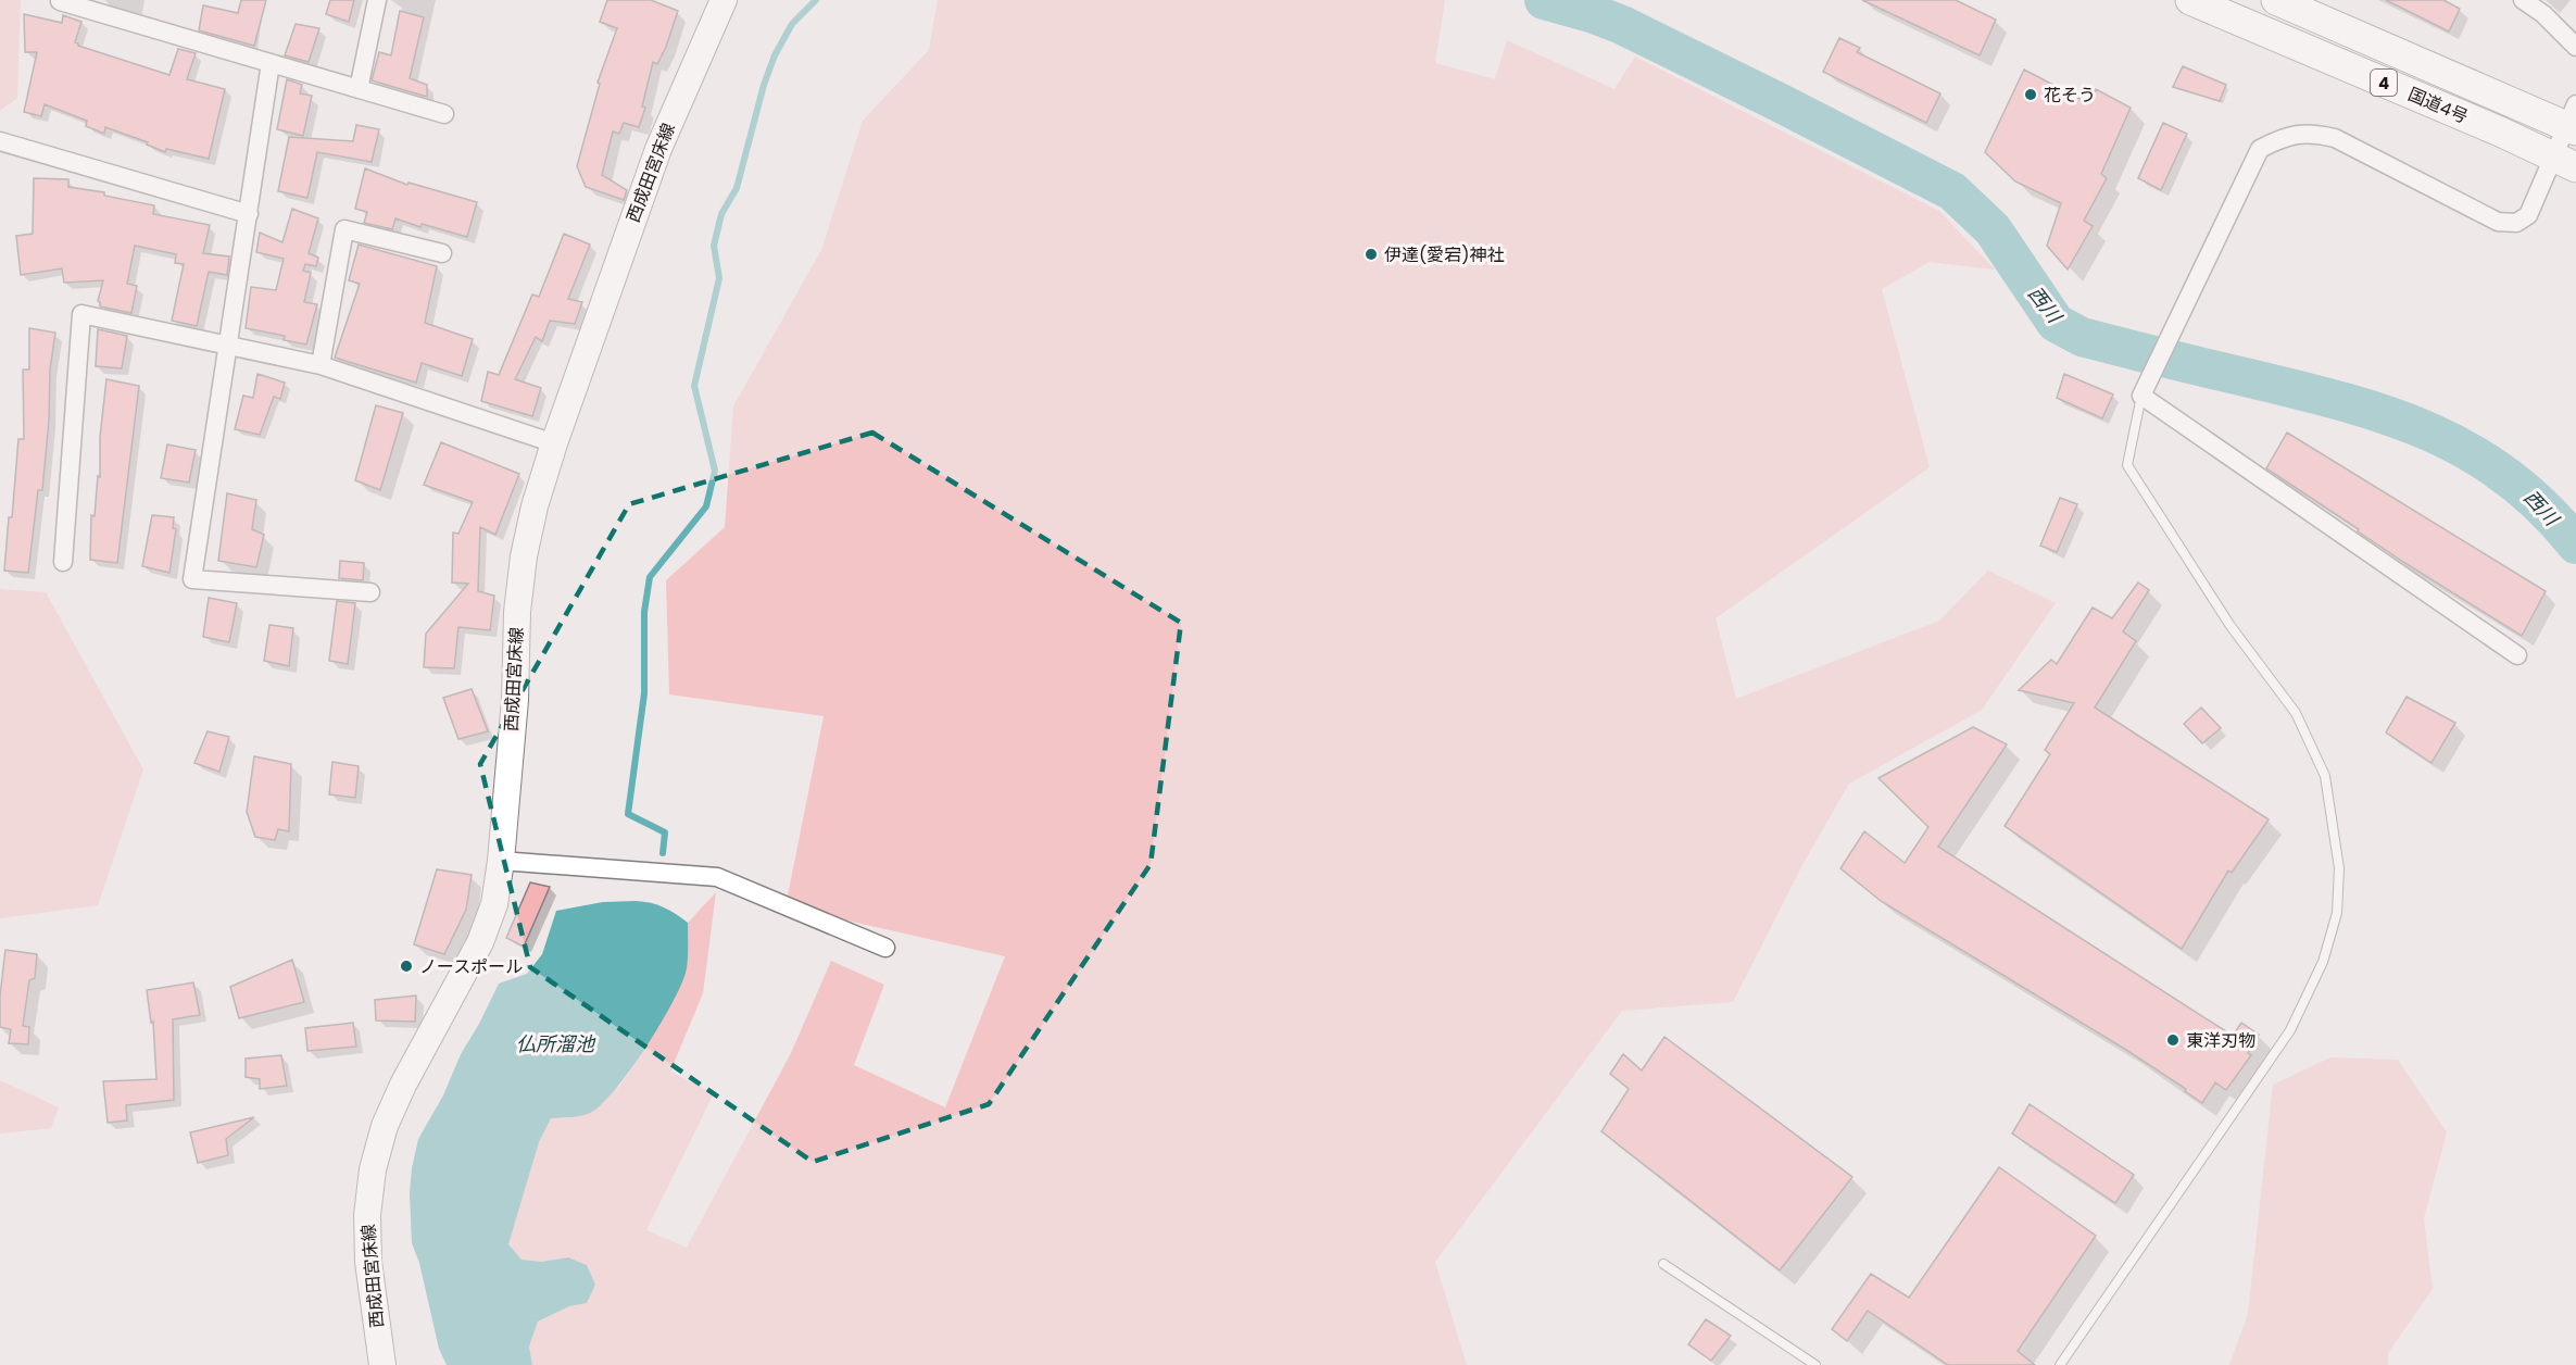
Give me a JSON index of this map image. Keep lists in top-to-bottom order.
{
  "streets": {
    "highway": ["4", "国道4号"],
    "main road": ["西成田宮床線"]
  },
  "water": ["西川", "仏所溜池"],
  "places": [
    "花そう",
    "伊達(愛宕)神社",
    "ノースポール",
    "東洋刃物"
  ]
}
